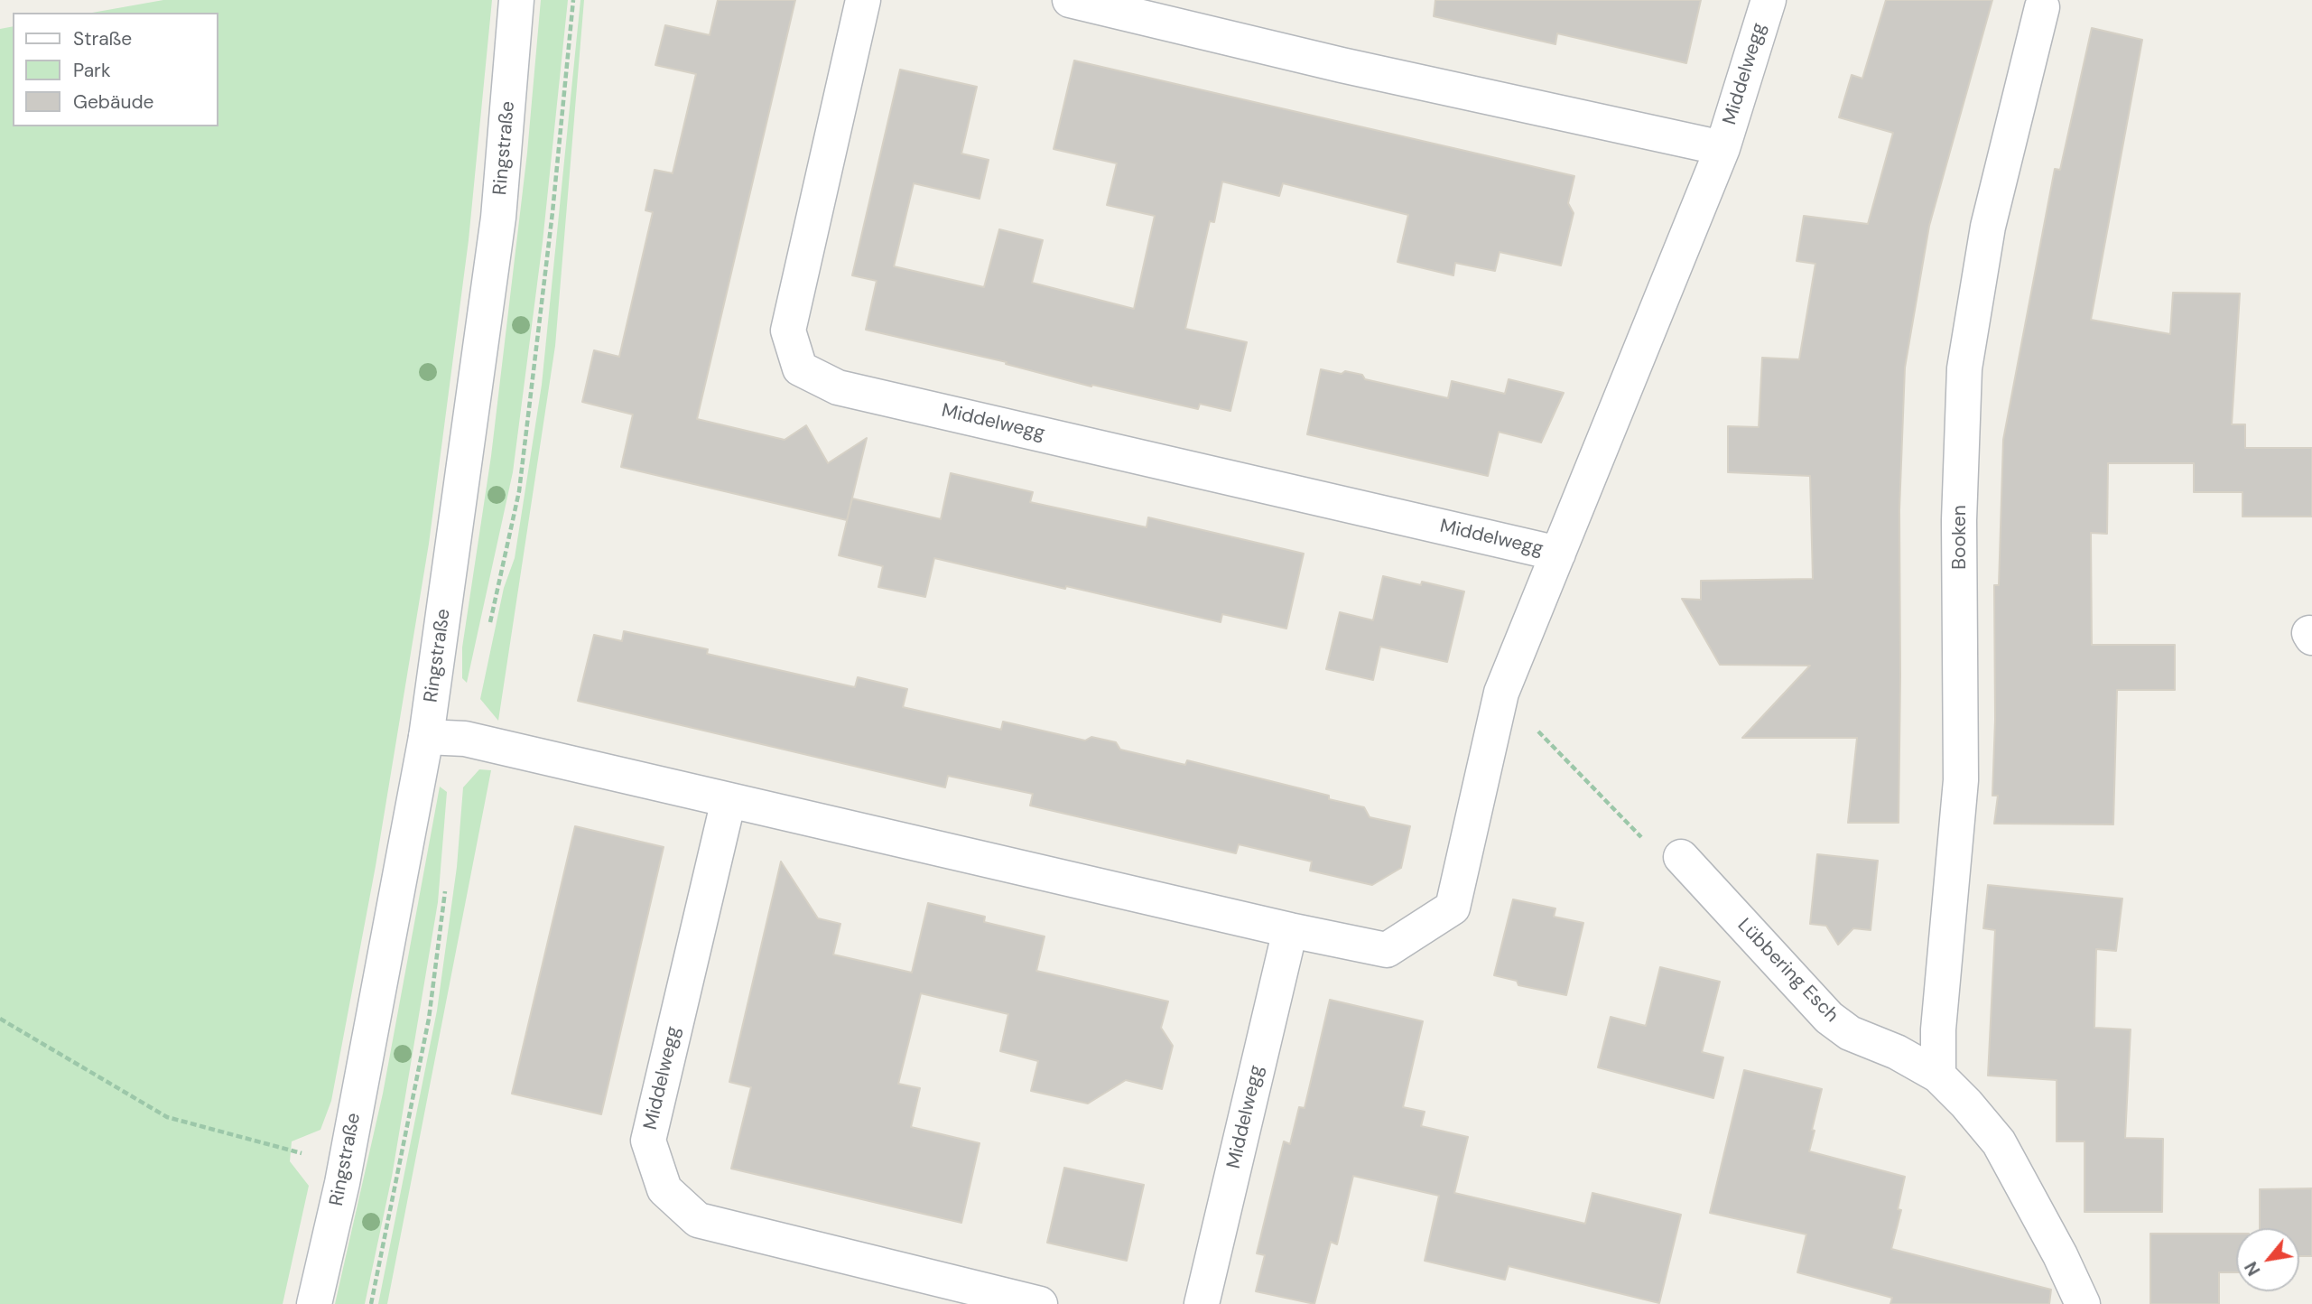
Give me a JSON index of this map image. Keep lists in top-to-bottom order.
{
  "streets": {
    "street": [
      "Middelwegg",
      "Ringstraße",
      "Booken",
      "Lübbering Esch"
    ]
  },
  "crossings": [
    ["Middelwegg", "Ringstraße"],
    ["Booken", "Lübbering Esch"]
  ],
  "legend": ["Straße", "Park", "Gebäude"],
  "north": "bottom left"
}
